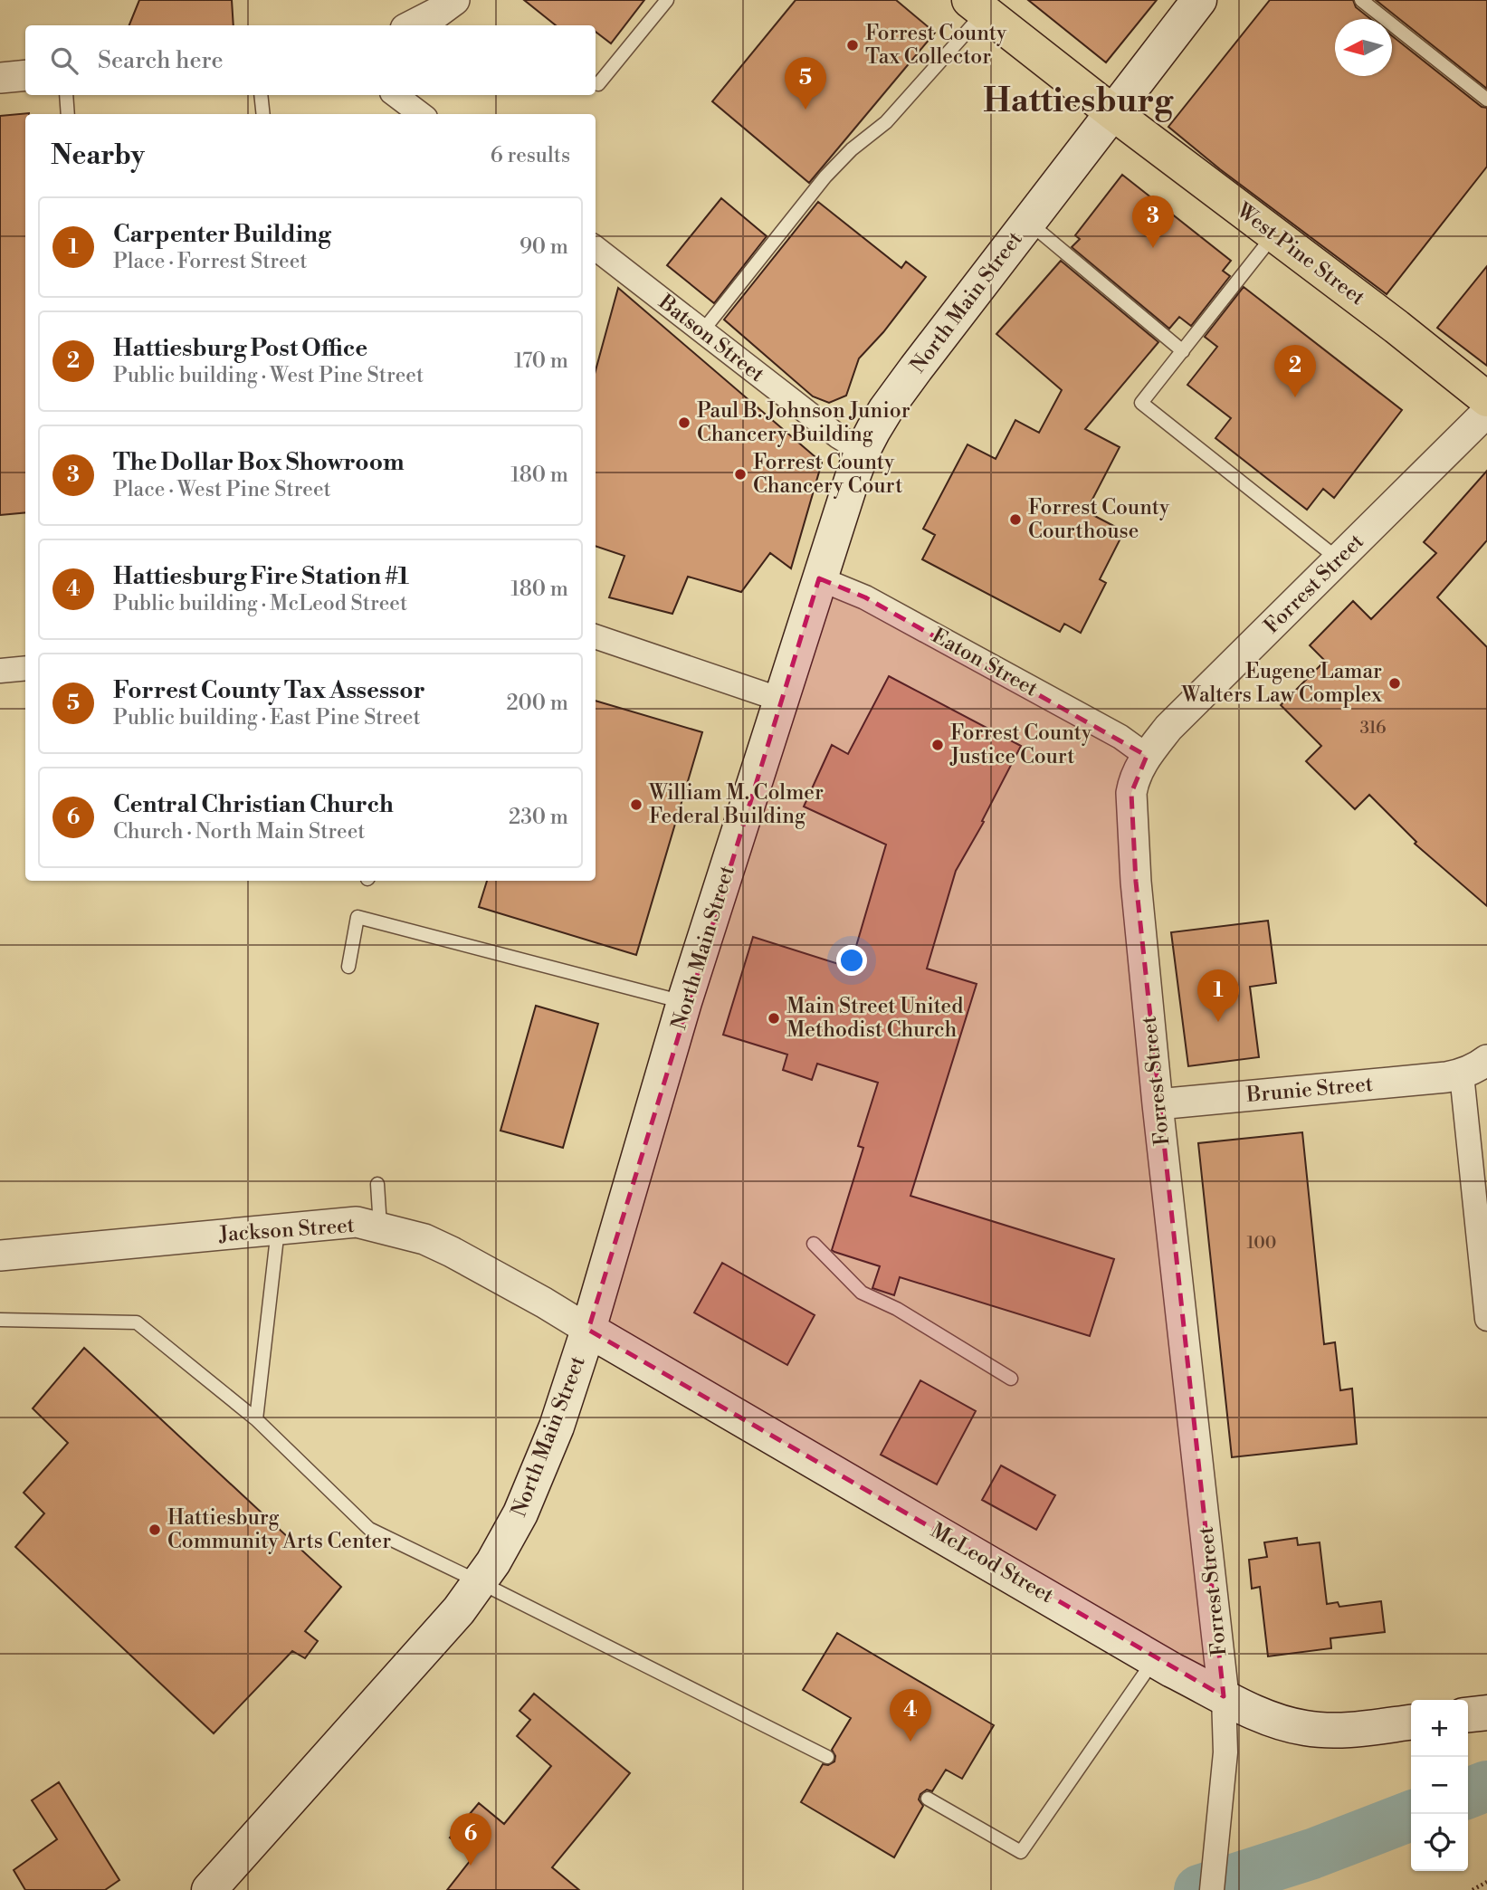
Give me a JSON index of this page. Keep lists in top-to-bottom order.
{
  "streets": {
    "main road": ["West Pine Street", "North Main Street", "McLeod Street"],
    "street": [
      "Batson Street",
      "Forrest Street",
      "Eaton Street",
      "Brunie Street",
      "Jackson Street"
    ]
  },
  "crossings": [
    ["West Pine Street", "North Main Street"],
    ["North Main Street", "Batson Street"],
    ["North Main Street", "Eaton Street"],
    ["North Main Street", "Jackson Street"],
    ["North Main Street", "McLeod Street"],
    ["Forrest Street", "Eaton Street"],
    ["Forrest Street", "Brunie Street"],
    ["Forrest Street", "McLeod Street"],
    ["Jackson Street", "McLeod Street"]
  ],
  "districts": ["Hattiesburg"],
  "places": [
    "Forrest County Tax Collector",
    "Paul B. Johnson Junior Chancery Building",
    "Forrest County Chancery Court",
    "Forrest County Courthouse",
    "Eugene Lamar Walters Law Complex",
    "Forrest County Justice Court",
    "William M. Colmer Federal Building",
    "Main Street United Methodist Church",
    "Hattiesburg Community Arts Center"
  ],
  "house_numbers": ["316", "100"],
  "north": "left",
  "page": {
    "search": "Search here",
    "pins": [
      "5",
      "3",
      "2",
      "1",
      "4",
      "6"
    ],
    "heading": ["Nearby", "6 results"],
    "list": [
      {
        "mark": "1",
        "name": "Carpenter Building",
        "note": "Place · Forrest Street",
        "value": "90 m"
      },
      {
        "mark": "2",
        "name": "Hattiesburg Post Office",
        "note": "Public building · West Pine Street",
        "value": "170 m"
      },
      {
        "mark": "3",
        "name": "The Dollar Box Showroom",
        "note": "Place · West Pine Street",
        "value": "180 m"
      },
      {
        "mark": "4",
        "name": "Hattiesburg Fire Station #1",
        "note": "Public building · McLeod Street",
        "value": "180 m"
      },
      {
        "mark": "5",
        "name": "Forrest County Tax Assessor",
        "note": "Public building · East Pine Street",
        "value": "200 m"
      },
      {
        "mark": "6",
        "name": "Central Christian Church",
        "note": "Church · North Main Street",
        "value": "230 m"
      }
    ],
    "map_buttons": ["+", "−"]
  }
}
